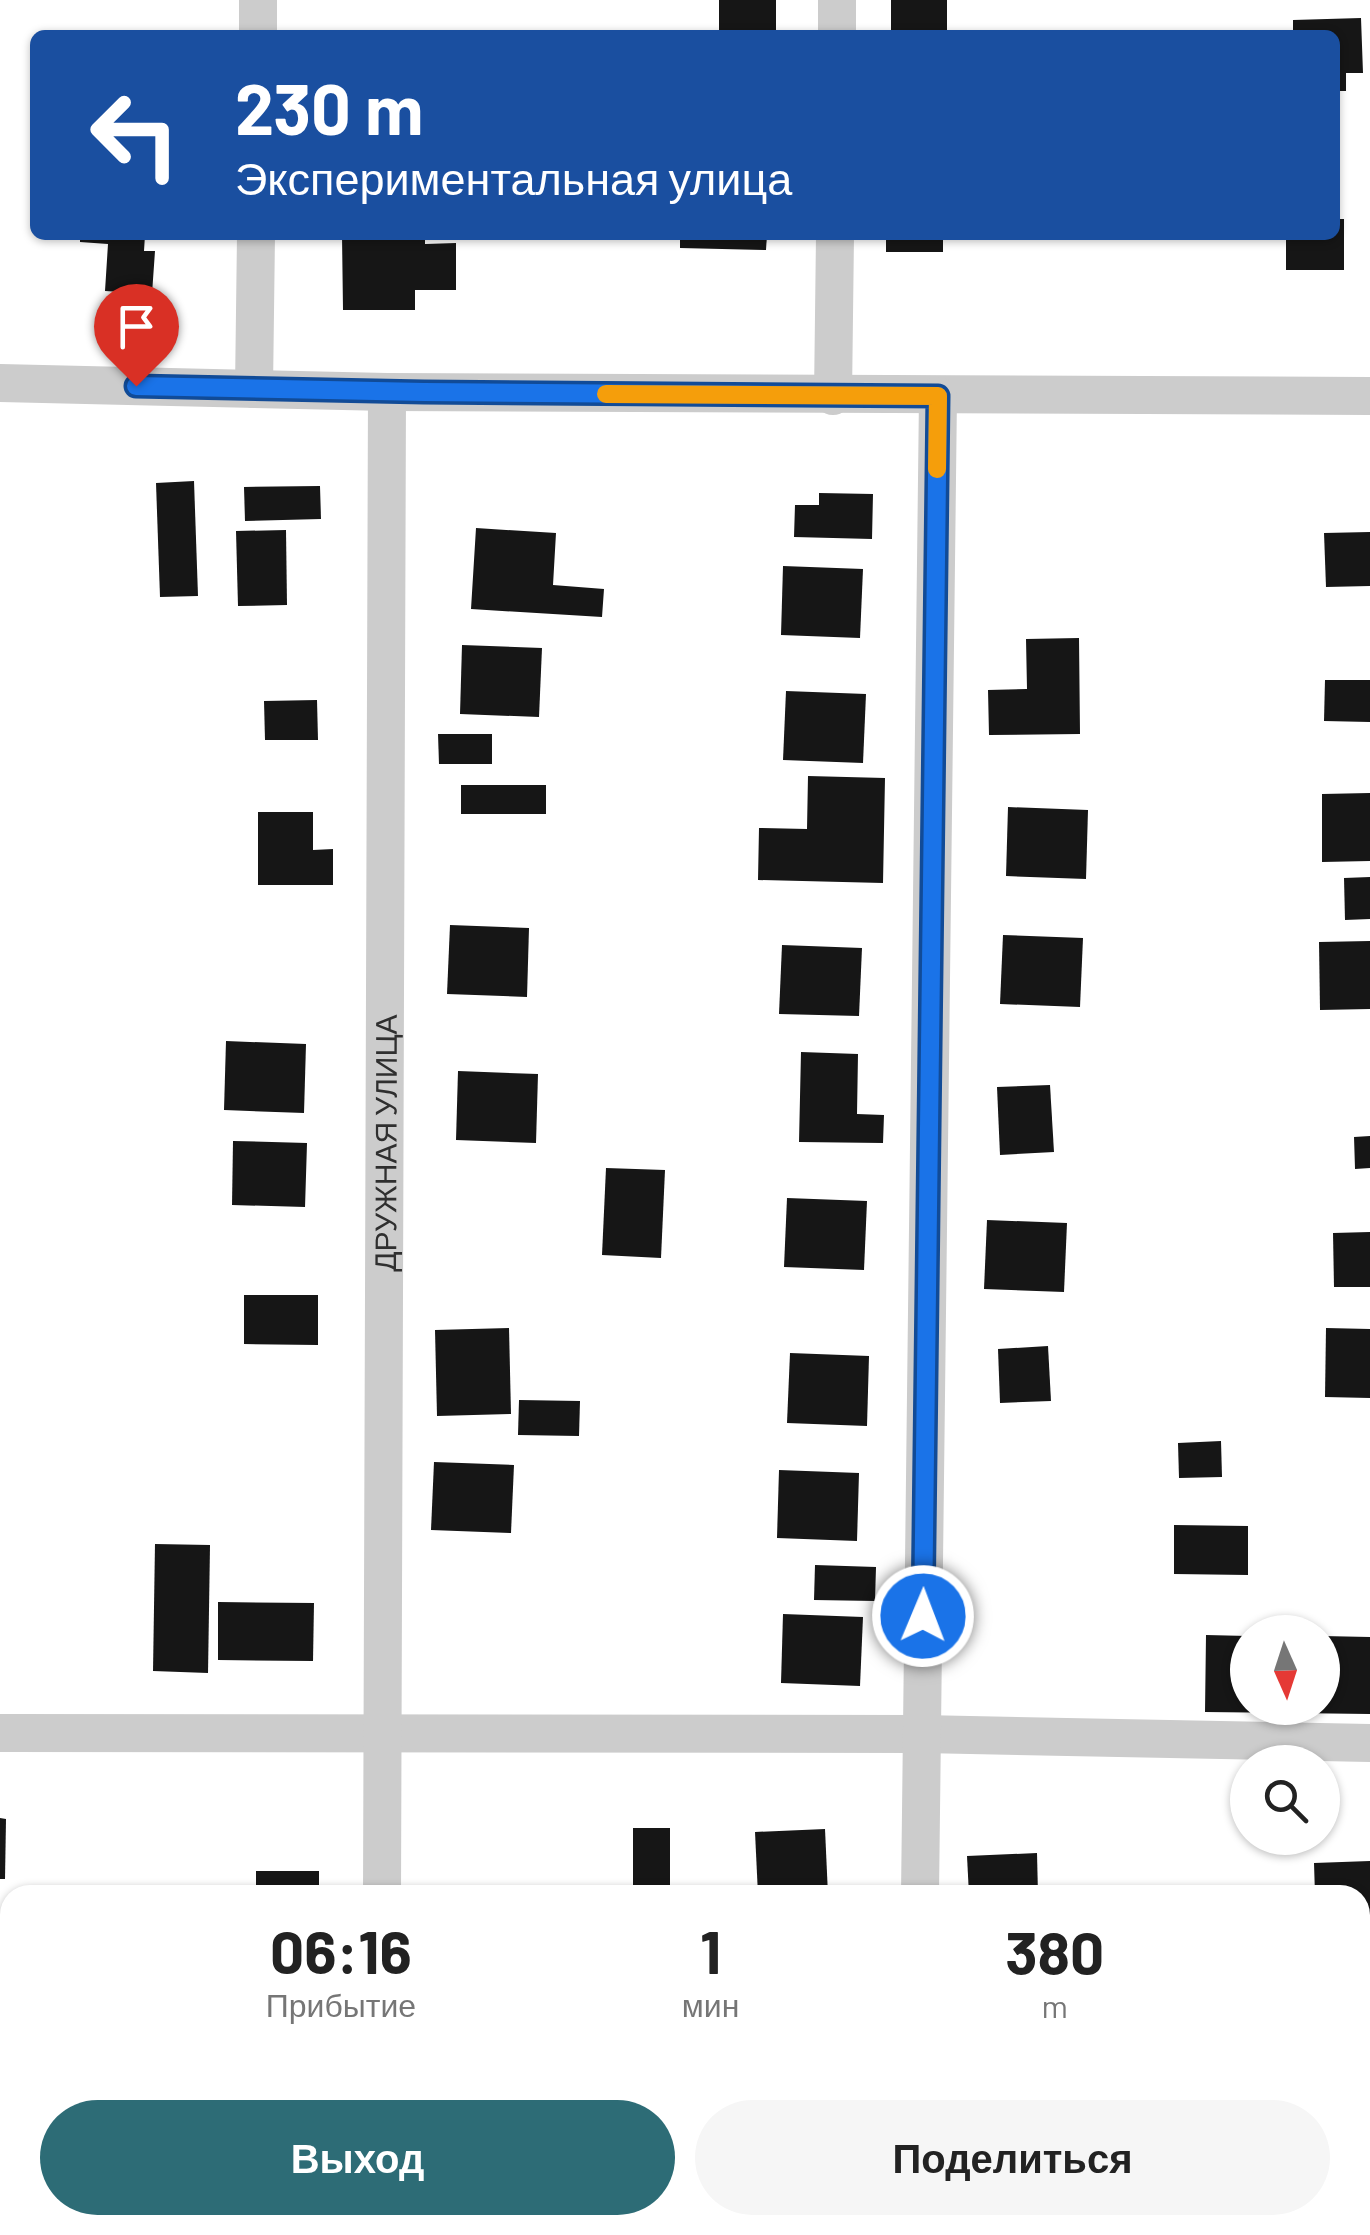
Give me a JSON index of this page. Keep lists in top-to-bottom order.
{
  "streets": {
    "street": ["ДРУЖНАЯ УЛИЦА"]
  },
  "north": "bottom",
  "page": {
    "turn": ["230 m", "Экспериментальная улица"],
    "eta": [
      "06:16",
      "Прибытие",
      "1",
      "мин",
      "380",
      "m"
    ],
    "buttons": ["Выход", "Поделиться"]
  }
}
